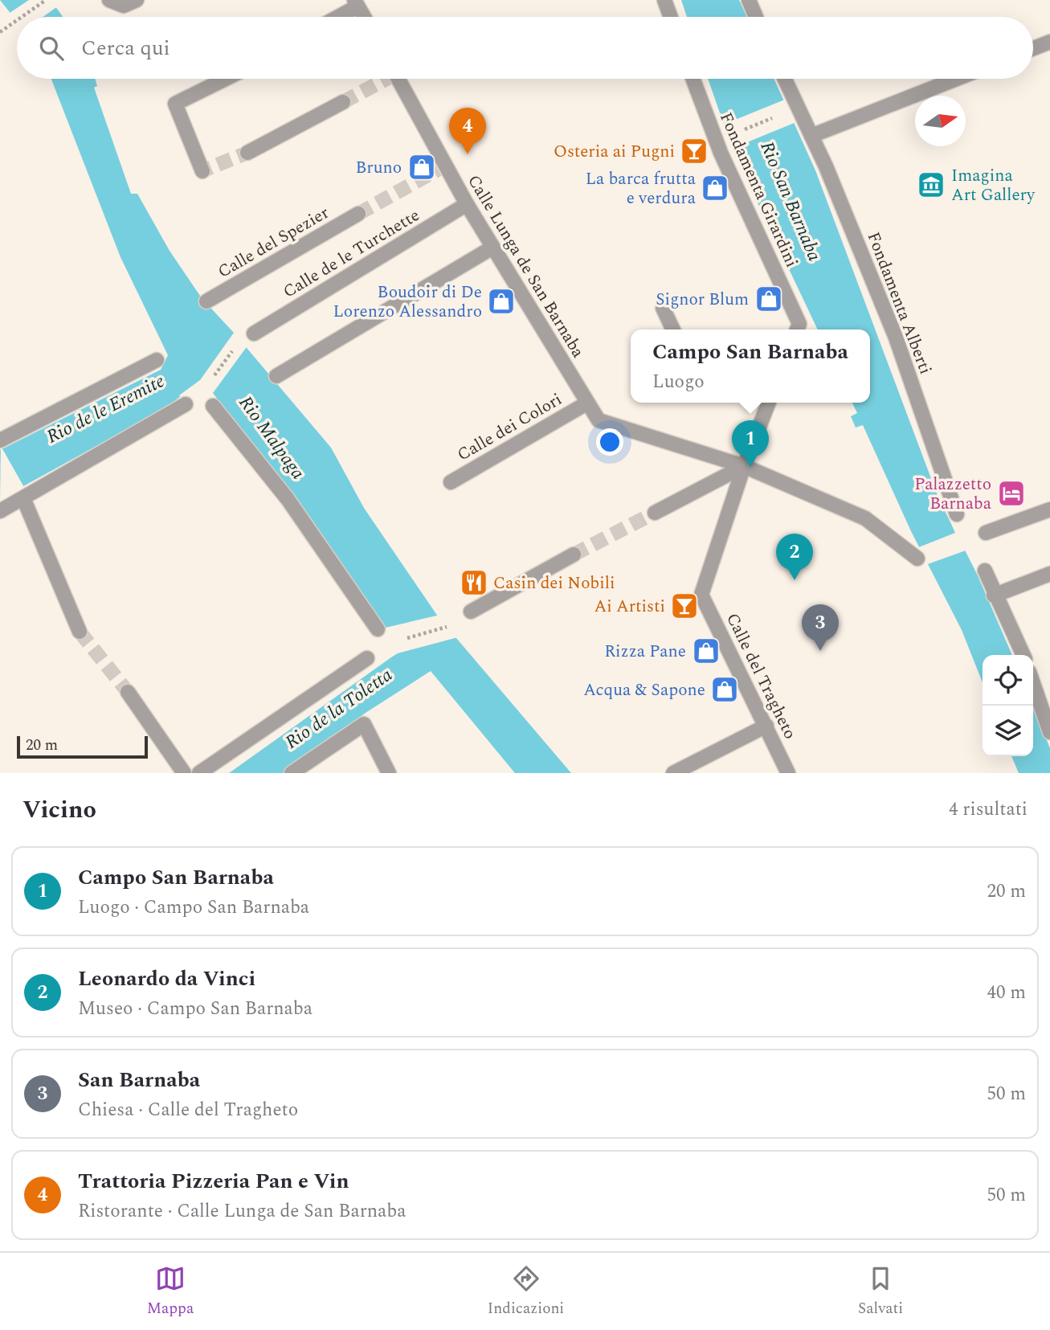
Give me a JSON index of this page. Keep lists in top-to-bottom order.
{
  "streets": {
    "street": [
      "Fondamenta Girardini",
      "Calle del Spezier",
      "Calle de le Turchette",
      "Calle Lunga de San Barnaba",
      "Fondamenta Alberti",
      "Calle dei Colori",
      "Calle del Tragheto"
    ]
  },
  "crossings": [
    ["Calle de le Turchette", "Calle Lunga de San Barnaba"],
    ["Calle Lunga de San Barnaba", "Calle dei Colori"],
    ["Calle Lunga de San Barnaba", "Calle del Tragheto"]
  ],
  "water": [
    "Rio San Barnaba",
    "Rio de le Eremite",
    "Rio Malpaga",
    "Rio de la Toletta"
  ],
  "places": {
    "bar": ["Osteria ai Pugni", "Ai Artisti"],
    "shop": [
      "Bruno",
      "La barca frutta e verdura",
      "Signor Blum",
      "Boudoir di De Lorenzo Alessandro",
      "Rizza Pane",
      "Acqua & Sapone"
    ],
    "museum": ["Imagina Art Gallery"],
    "hotel": ["Palazzetto Barnaba"],
    "restaurant": ["Casin dei Nobili"]
  },
  "scale_bar": "20 m",
  "north": "right",
  "page": {
    "search": "Cerca qui",
    "pins": [
      "4",
      "1",
      "2",
      "3"
    ],
    "popup": ["Campo San Barnaba", "Luogo"],
    "scale": "20 m",
    "heading": ["Vicino", "4 risultati"],
    "list": [
      {
        "mark": "1",
        "name": "Campo San Barnaba",
        "note": "Luogo · Campo San Barnaba",
        "value": "20 m"
      },
      {
        "mark": "2",
        "name": "Leonardo da Vinci",
        "note": "Museo · Campo San Barnaba",
        "value": "40 m"
      },
      {
        "mark": "3",
        "name": "San Barnaba",
        "note": "Chiesa · Calle del Tragheto",
        "value": "50 m"
      },
      {
        "mark": "4",
        "name": "Trattoria Pizzeria Pan e Vin",
        "note": "Ristorante · Calle Lunga de San Barnaba",
        "value": "50 m"
      }
    ],
    "nav": ["Mappa", "Indicazioni", "Salvati"]
  }
}
